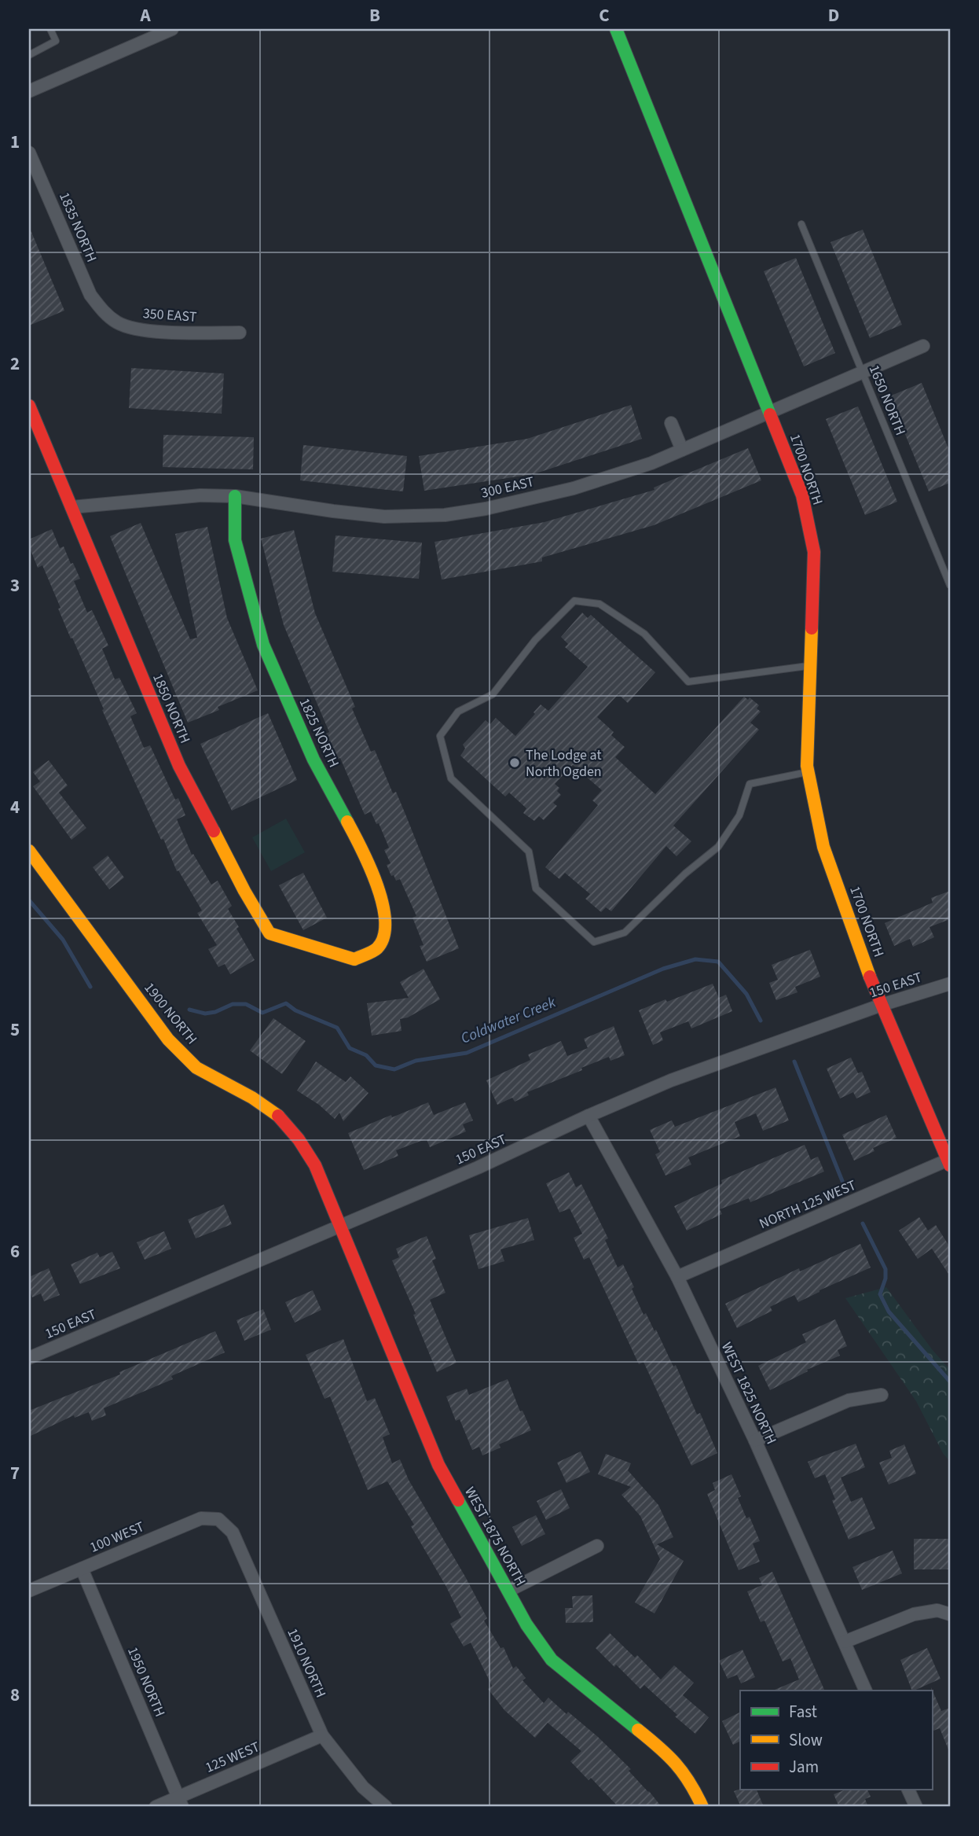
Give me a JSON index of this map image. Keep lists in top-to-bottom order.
{
  "streets": {
    "street": [
      "1835 NORTH",
      "350 EAST",
      "1700 NORTH",
      "300 EAST",
      "1850 NORTH",
      "1825 NORTH",
      "150 EAST",
      "1900 NORTH",
      "NORTH 125 WEST",
      "WEST 1825 NORTH",
      "WEST 1875 NORTH",
      "100 WEST",
      "1910 NORTH",
      "1950 NORTH",
      "125 WEST"
    ],
    "lane": ["1650 NORTH"]
  },
  "crossings": [
    ["1835 NORTH", "350 EAST"],
    ["1650 NORTH", "300 EAST"],
    ["1700 NORTH", "300 EAST"],
    ["1700 NORTH", "150 EAST"],
    ["1700 NORTH", "NORTH 125 WEST"],
    ["300 EAST", "1850 NORTH"],
    ["300 EAST", "1825 NORTH"],
    ["1850 NORTH", "1825 NORTH"],
    ["150 EAST", "1900 NORTH"],
    ["150 EAST", "WEST 1825 NORTH"],
    ["150 EAST", "WEST 1875 NORTH"],
    ["1900 NORTH", "WEST 1875 NORTH"],
    ["NORTH 125 WEST", "WEST 1825 NORTH"],
    ["100 WEST", "1910 NORTH"],
    ["100 WEST", "1950 NORTH"],
    ["1910 NORTH", "125 WEST"],
    ["1950 NORTH", "125 WEST"]
  ],
  "water": ["Coldwater Creek"],
  "places": ["The Lodge at North Ogden"],
  "legend": ["Fast", "Slow", "Jam"],
  "grid": {
    "columns": [
      "A",
      "B",
      "C",
      "D"
    ],
    "rows": [
      "1",
      "2",
      "3",
      "4",
      "5",
      "6",
      "7",
      "8"
    ]
  }
}
